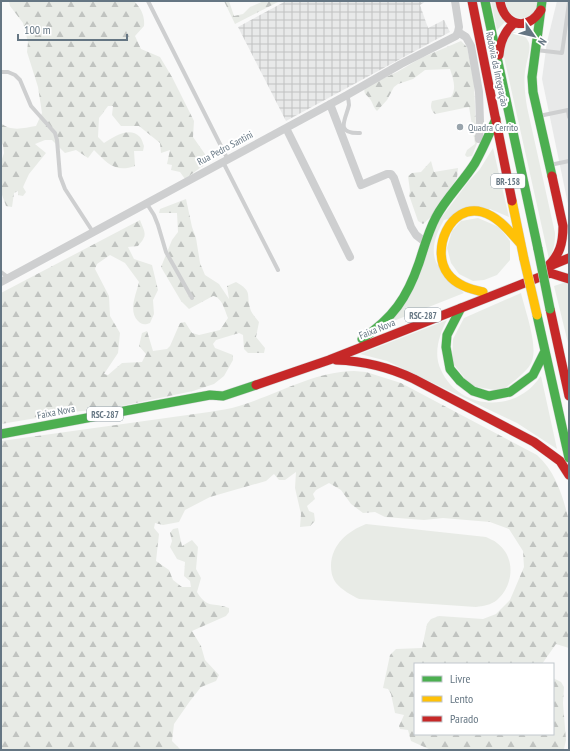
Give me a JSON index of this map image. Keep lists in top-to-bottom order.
{
  "streets": {
    "main road": [
      "Rodovia da Integração",
      "BR-158",
      "RSC-287",
      "Faixa Nova"
    ],
    "street": ["Rua Pedro Santini"]
  },
  "crossings": [
    ["Rodovia da Integração", "BR-158"]
  ],
  "places": ["Quadra Cerrito"],
  "legend": ["Livre", "Lento", "Parado"],
  "scale_bar": "100 m",
  "north": "bottom right"
}
